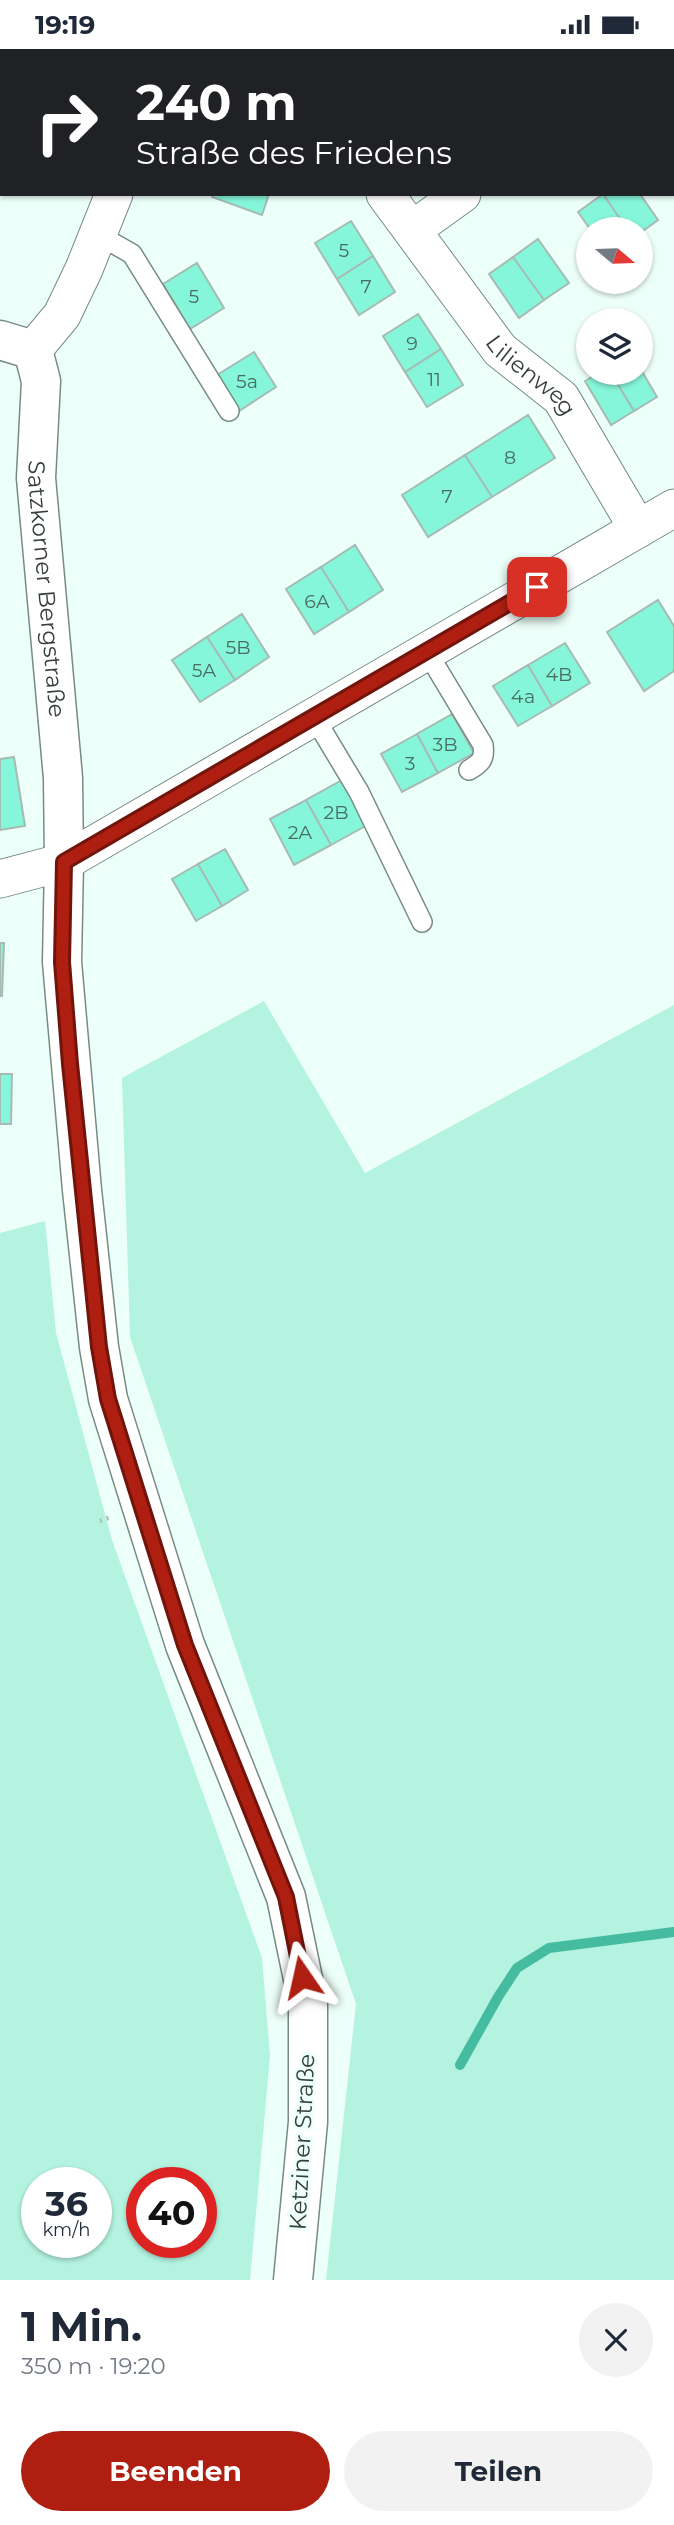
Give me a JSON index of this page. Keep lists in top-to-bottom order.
{
  "streets": {
    "street": ["Lilienweg", "Satzkorner Bergstraße", "Ketziner Straße"]
  },
  "crossings": [
    ["Satzkorner Bergstraße", "Ketziner Straße"]
  ],
  "house_numbers": [
    "5",
    "7",
    "5",
    "9",
    "11",
    "5a",
    "8",
    "7",
    "6A",
    "5B",
    "5A",
    "4B",
    "4a",
    "3B",
    "3",
    "2B",
    "2A"
  ],
  "north": "right",
  "page": {
    "status": "19:19",
    "turn": ["240 m", "Straße des Friedens"],
    "speed": "36 km/h",
    "limit": "40",
    "heading": ["1 Min.", "350 m · 19:20"],
    "buttons": ["Beenden", "Teilen"]
  }
}
